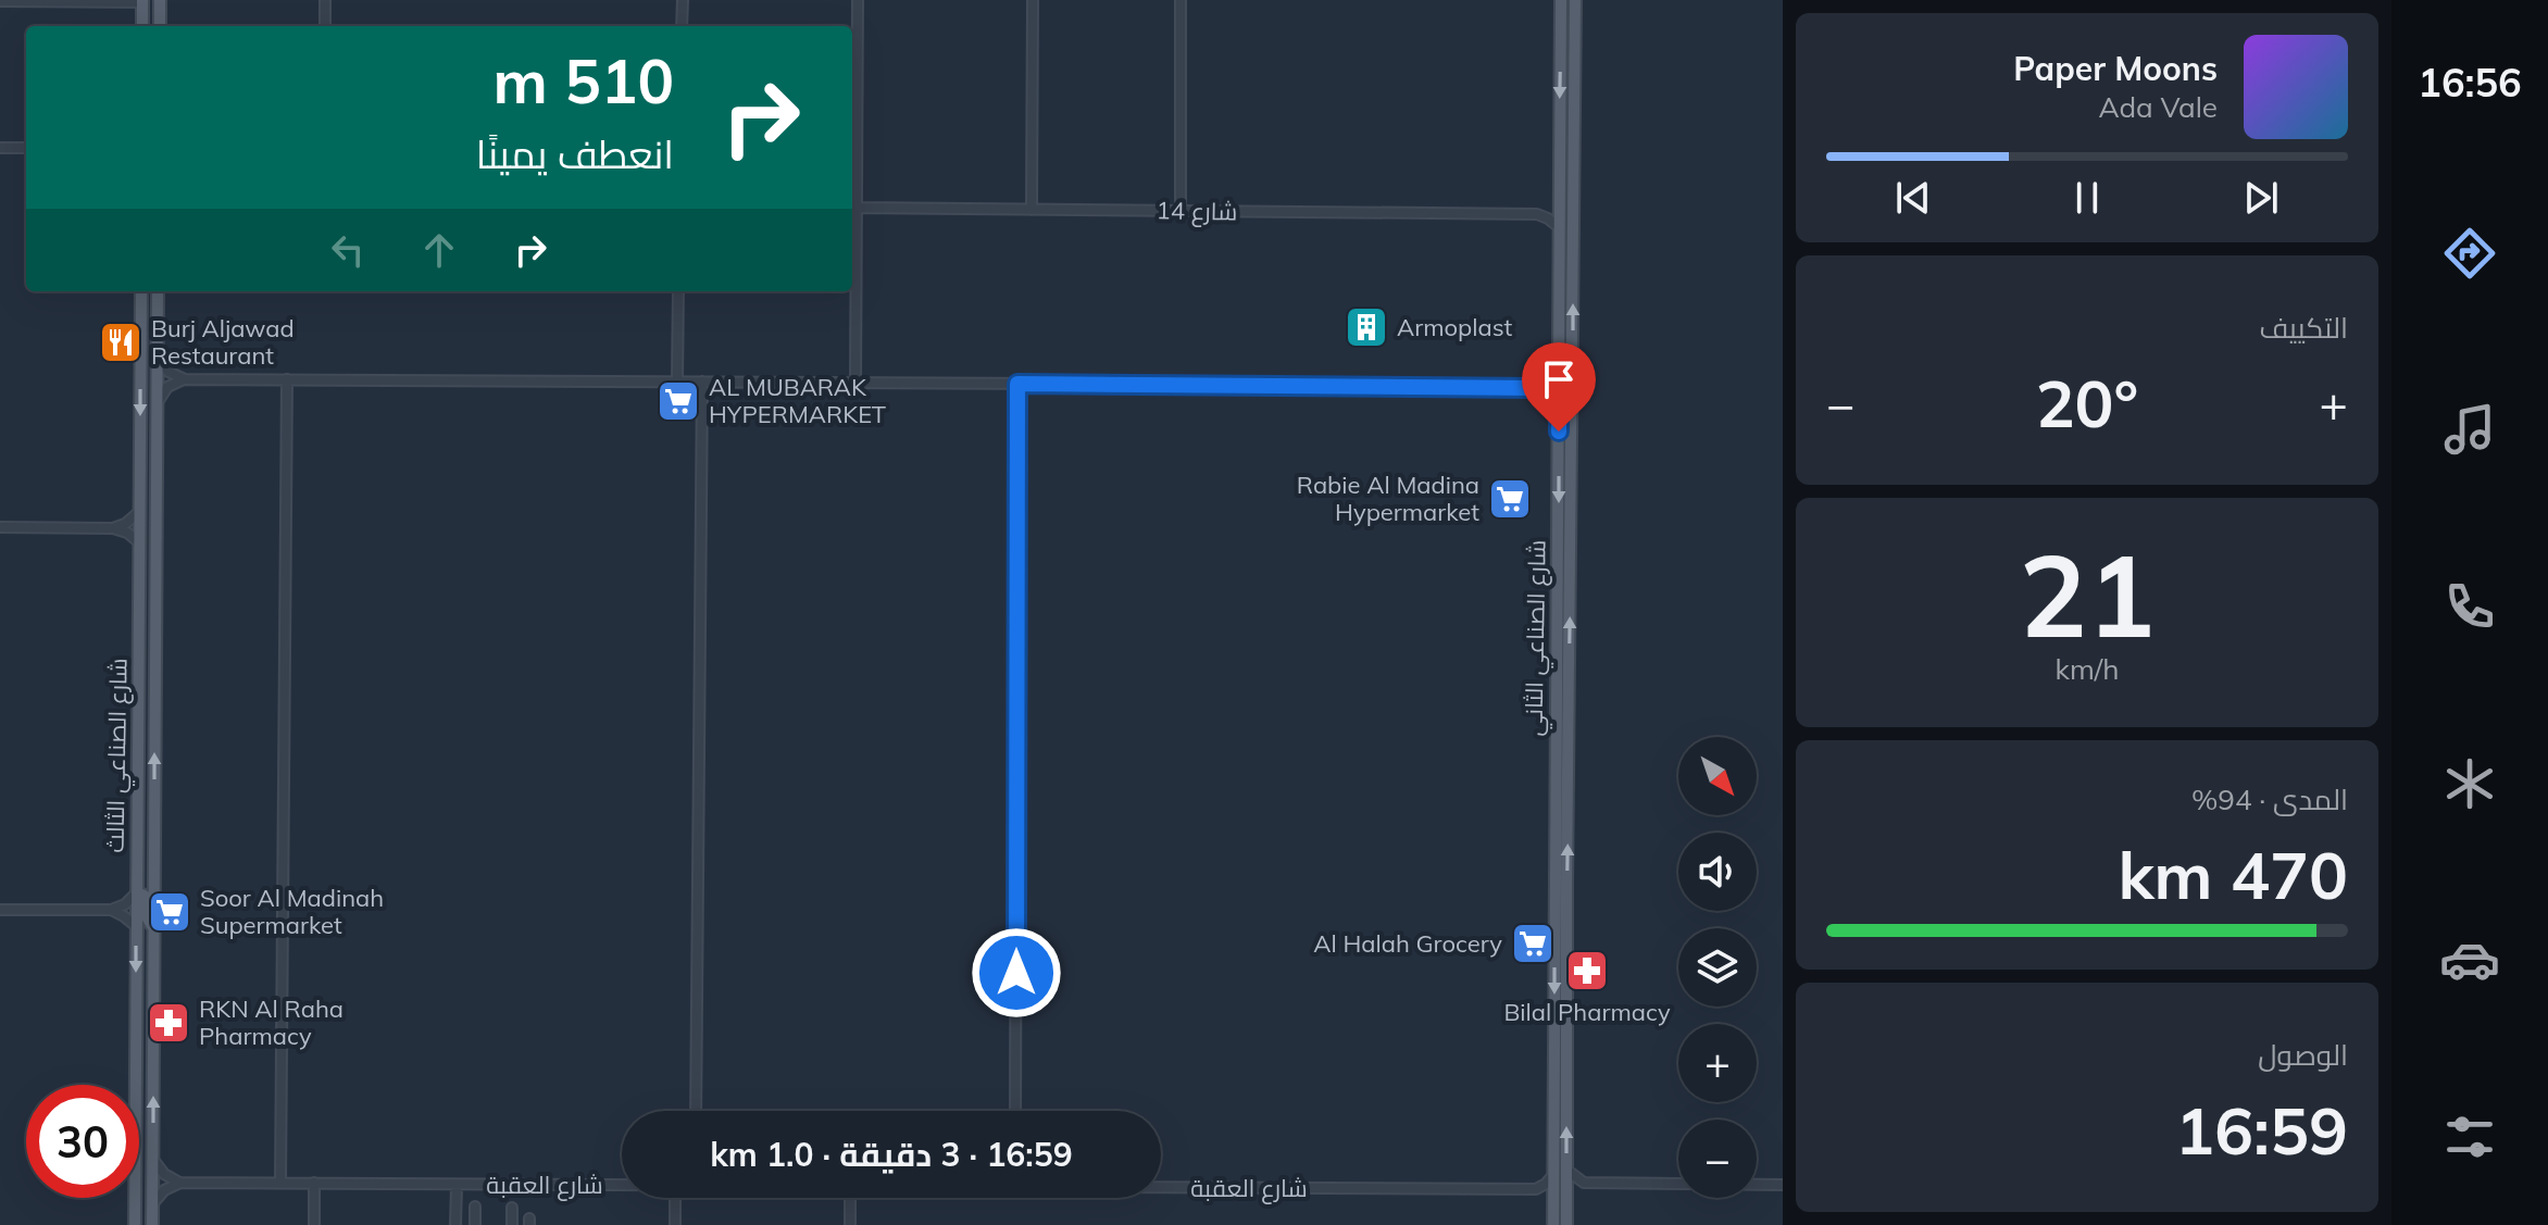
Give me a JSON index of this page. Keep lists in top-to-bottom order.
{
  "streets": {
    "main road": ["شارع الصناعي الثاني", "شارع الصناعي الثالث"],
    "street": ["شارع 14", "شارع العقبة"]
  },
  "crossings": [
    ["شارع 14", "شارع الصناعي الثاني"]
  ],
  "places": {
    "building": ["Armoplast"],
    "restaurant": ["Burj Aljawad Restaurant"],
    "supermarket": [
      "AL MUBARAK HYPERMARKET",
      "Rabie Al Madina Hypermarket",
      "Soor Al Madinah Supermarket",
      "Al Halah Grocery"
    ],
    "pharmacy": ["Bilal Pharmacy", "RKN Al Raha Pharmacy"]
  },
  "north": "bottom right",
  "page": {
    "tabs": "16:56",
    "turn": ["510 m", "انعطف يمينًا"],
    "song": ["Paper Moons", "Ada Vale"],
    "tile": [
      "التكييف",
      ["21", "km/h"],
      ["المدى · 94%", "470 km"],
      ["الوصول", "16:59"]
    ],
    "heat": ["−", "20°", "+"],
    "map_buttons": ["+", "−"],
    "limit": "30",
    "trip": "16:59 · 3 دقيقة · 1.0 km"
  }
}
